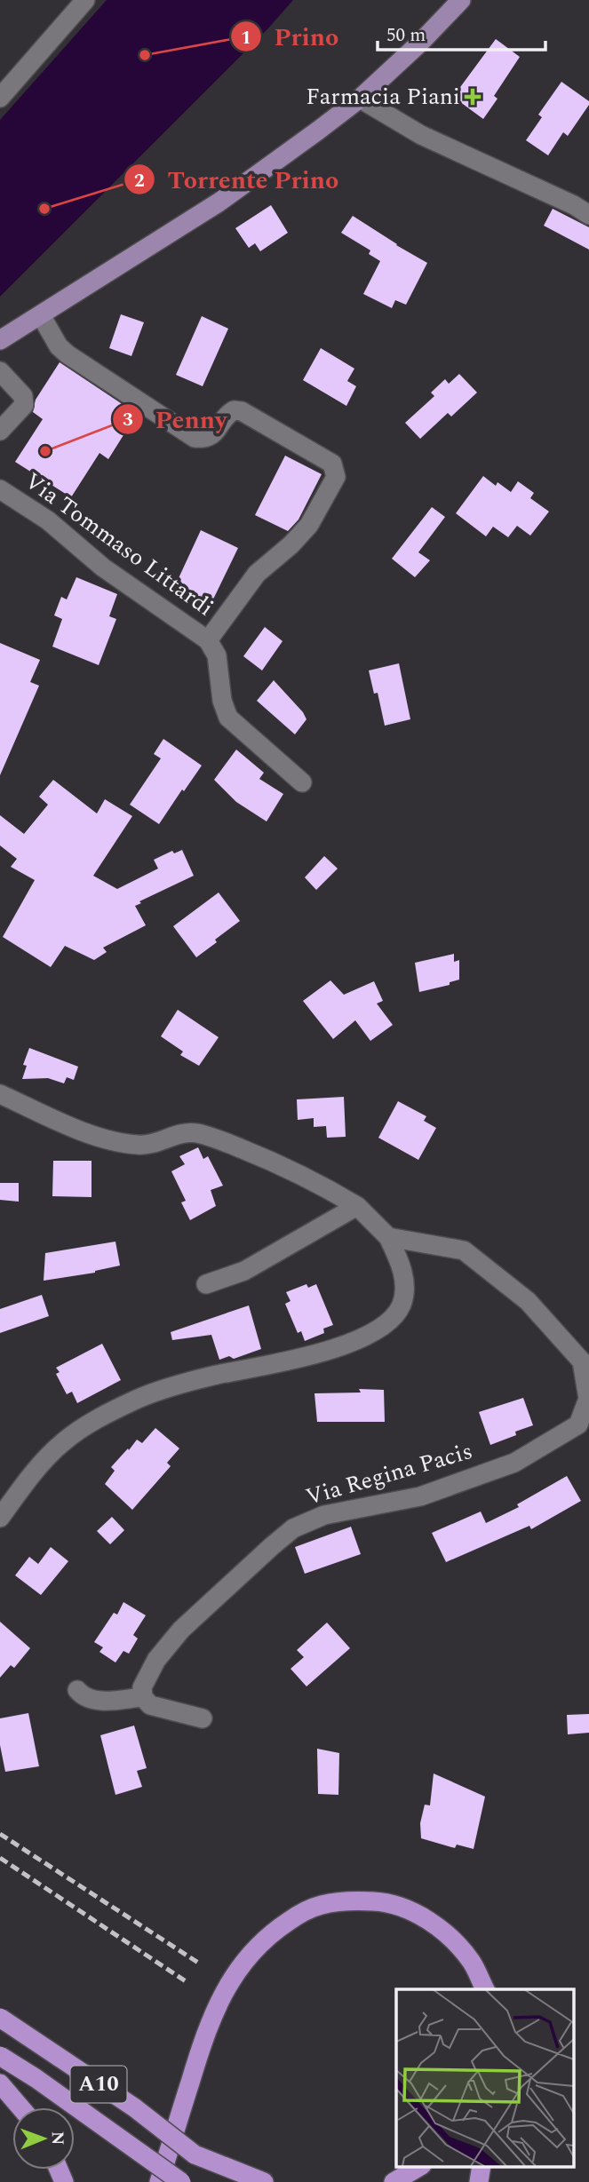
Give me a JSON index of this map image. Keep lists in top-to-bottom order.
{
  "streets": {
    "highway": ["A10"],
    "street": ["Via Tommaso Littardi", "Via Regina Pacis"]
  },
  "places": {
    "other": ["Prino", "Torrente Prino", "Penny"],
    "health": ["Farmacia Piani"]
  },
  "scale_bar": "50 m",
  "north": "right"
}
